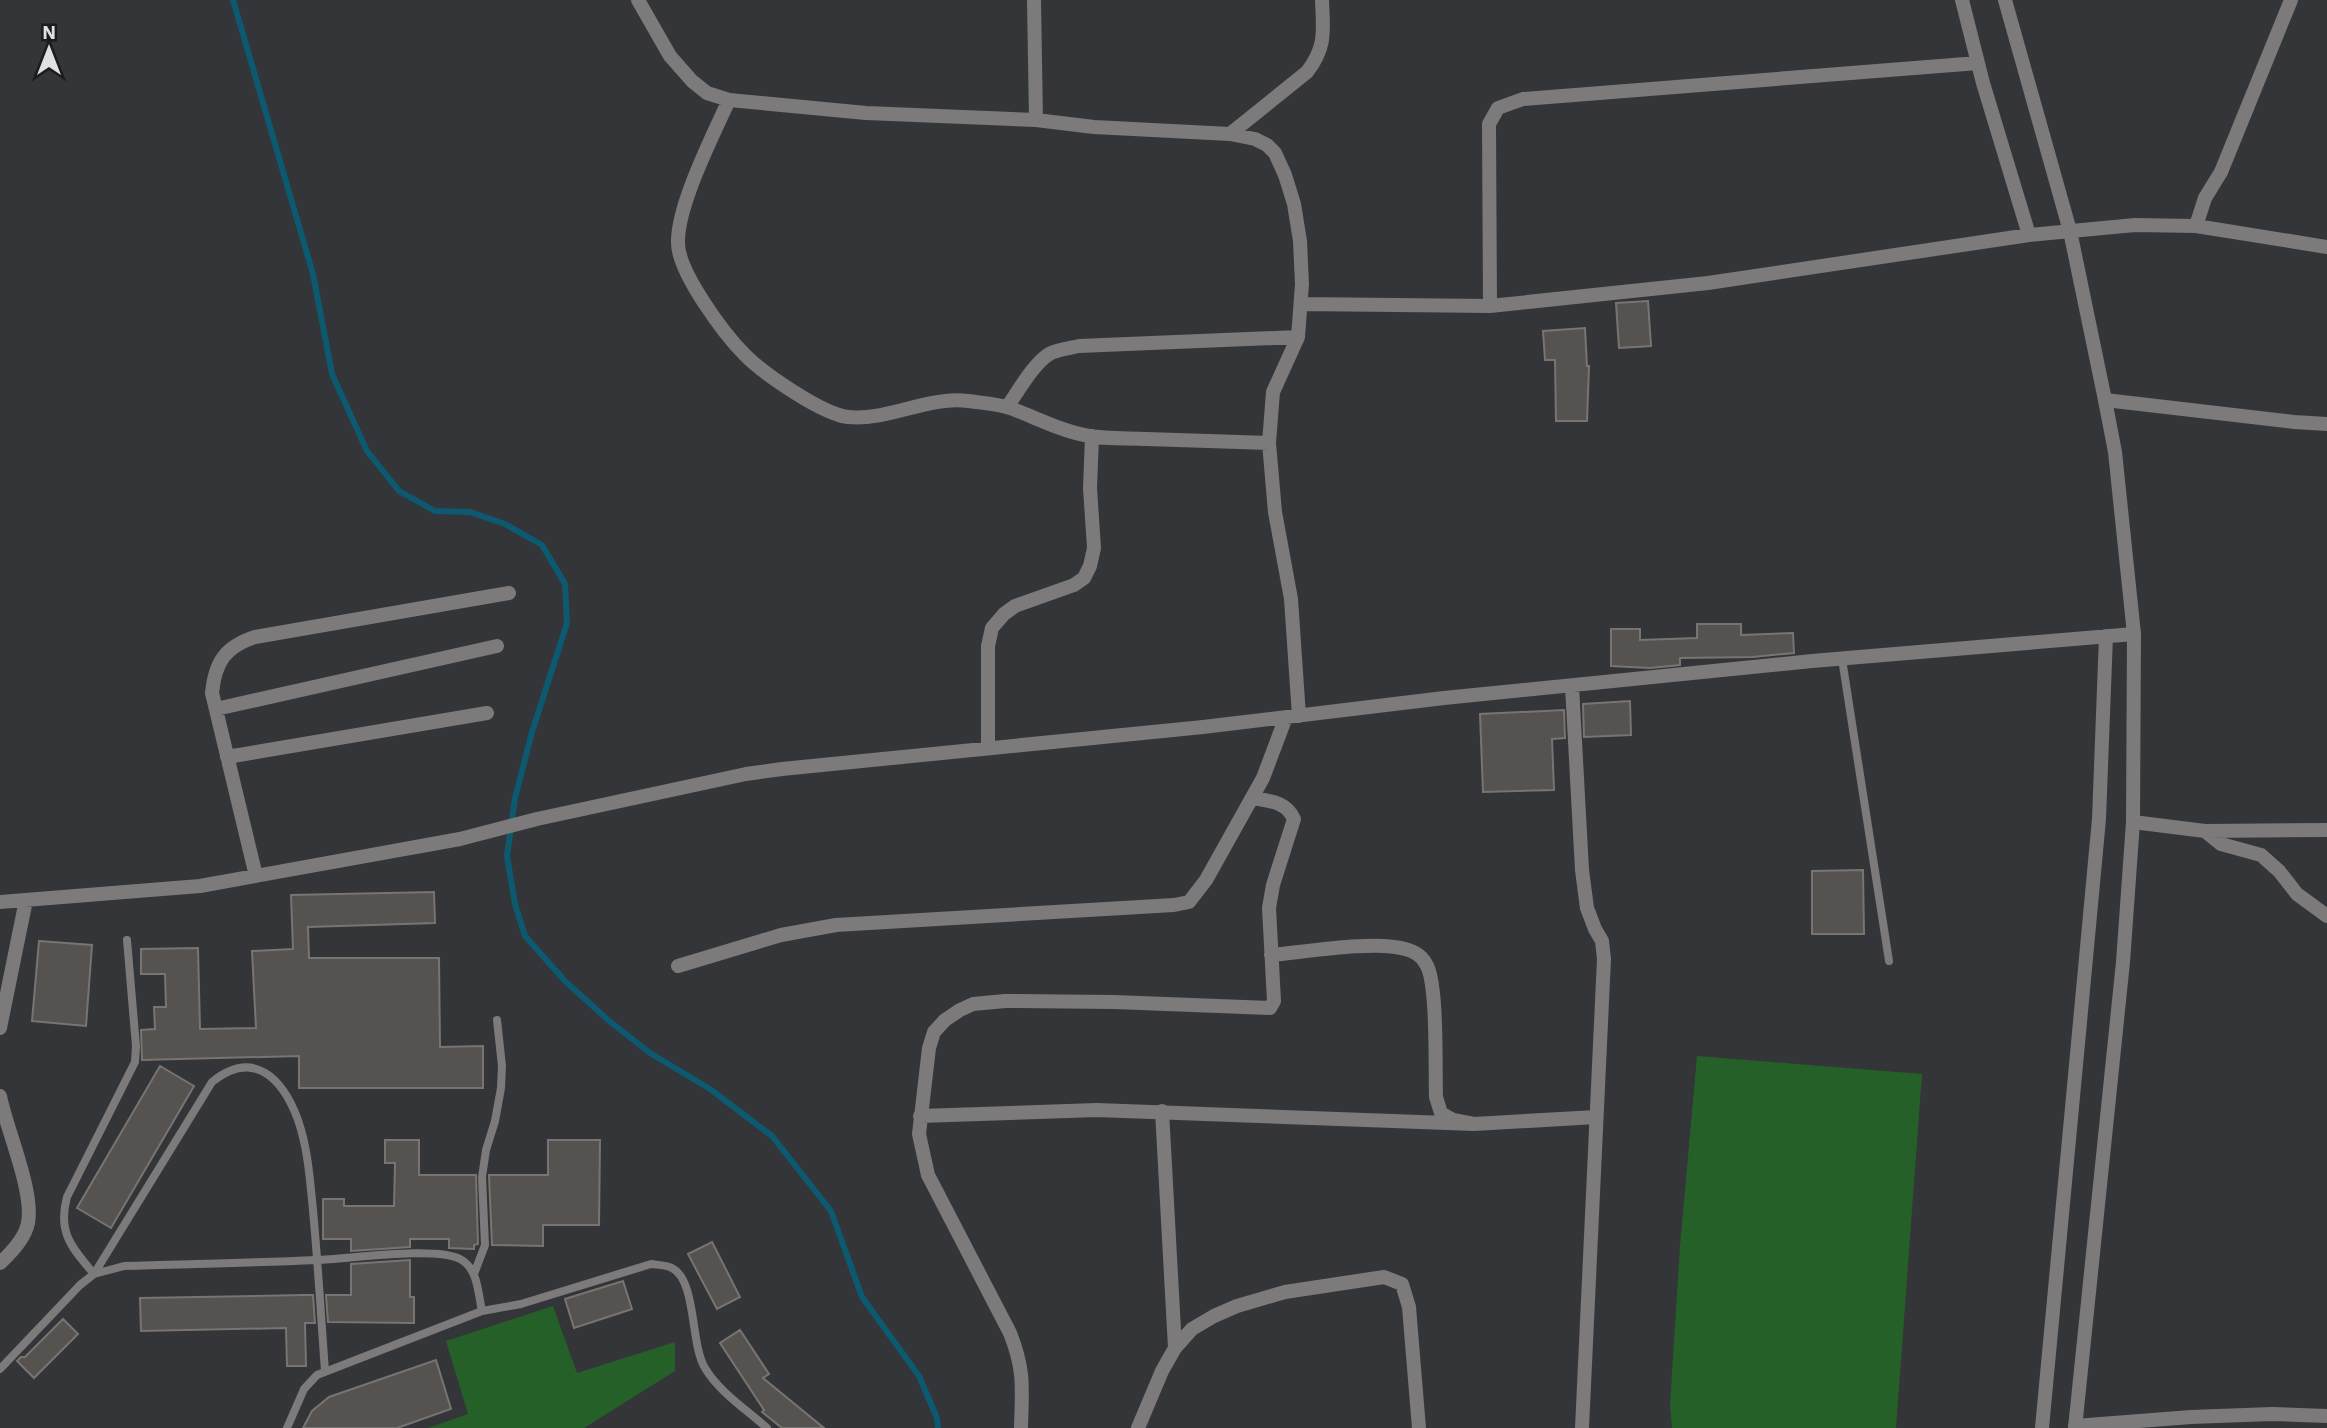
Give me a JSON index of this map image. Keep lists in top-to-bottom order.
{
  "north": "top"
}
